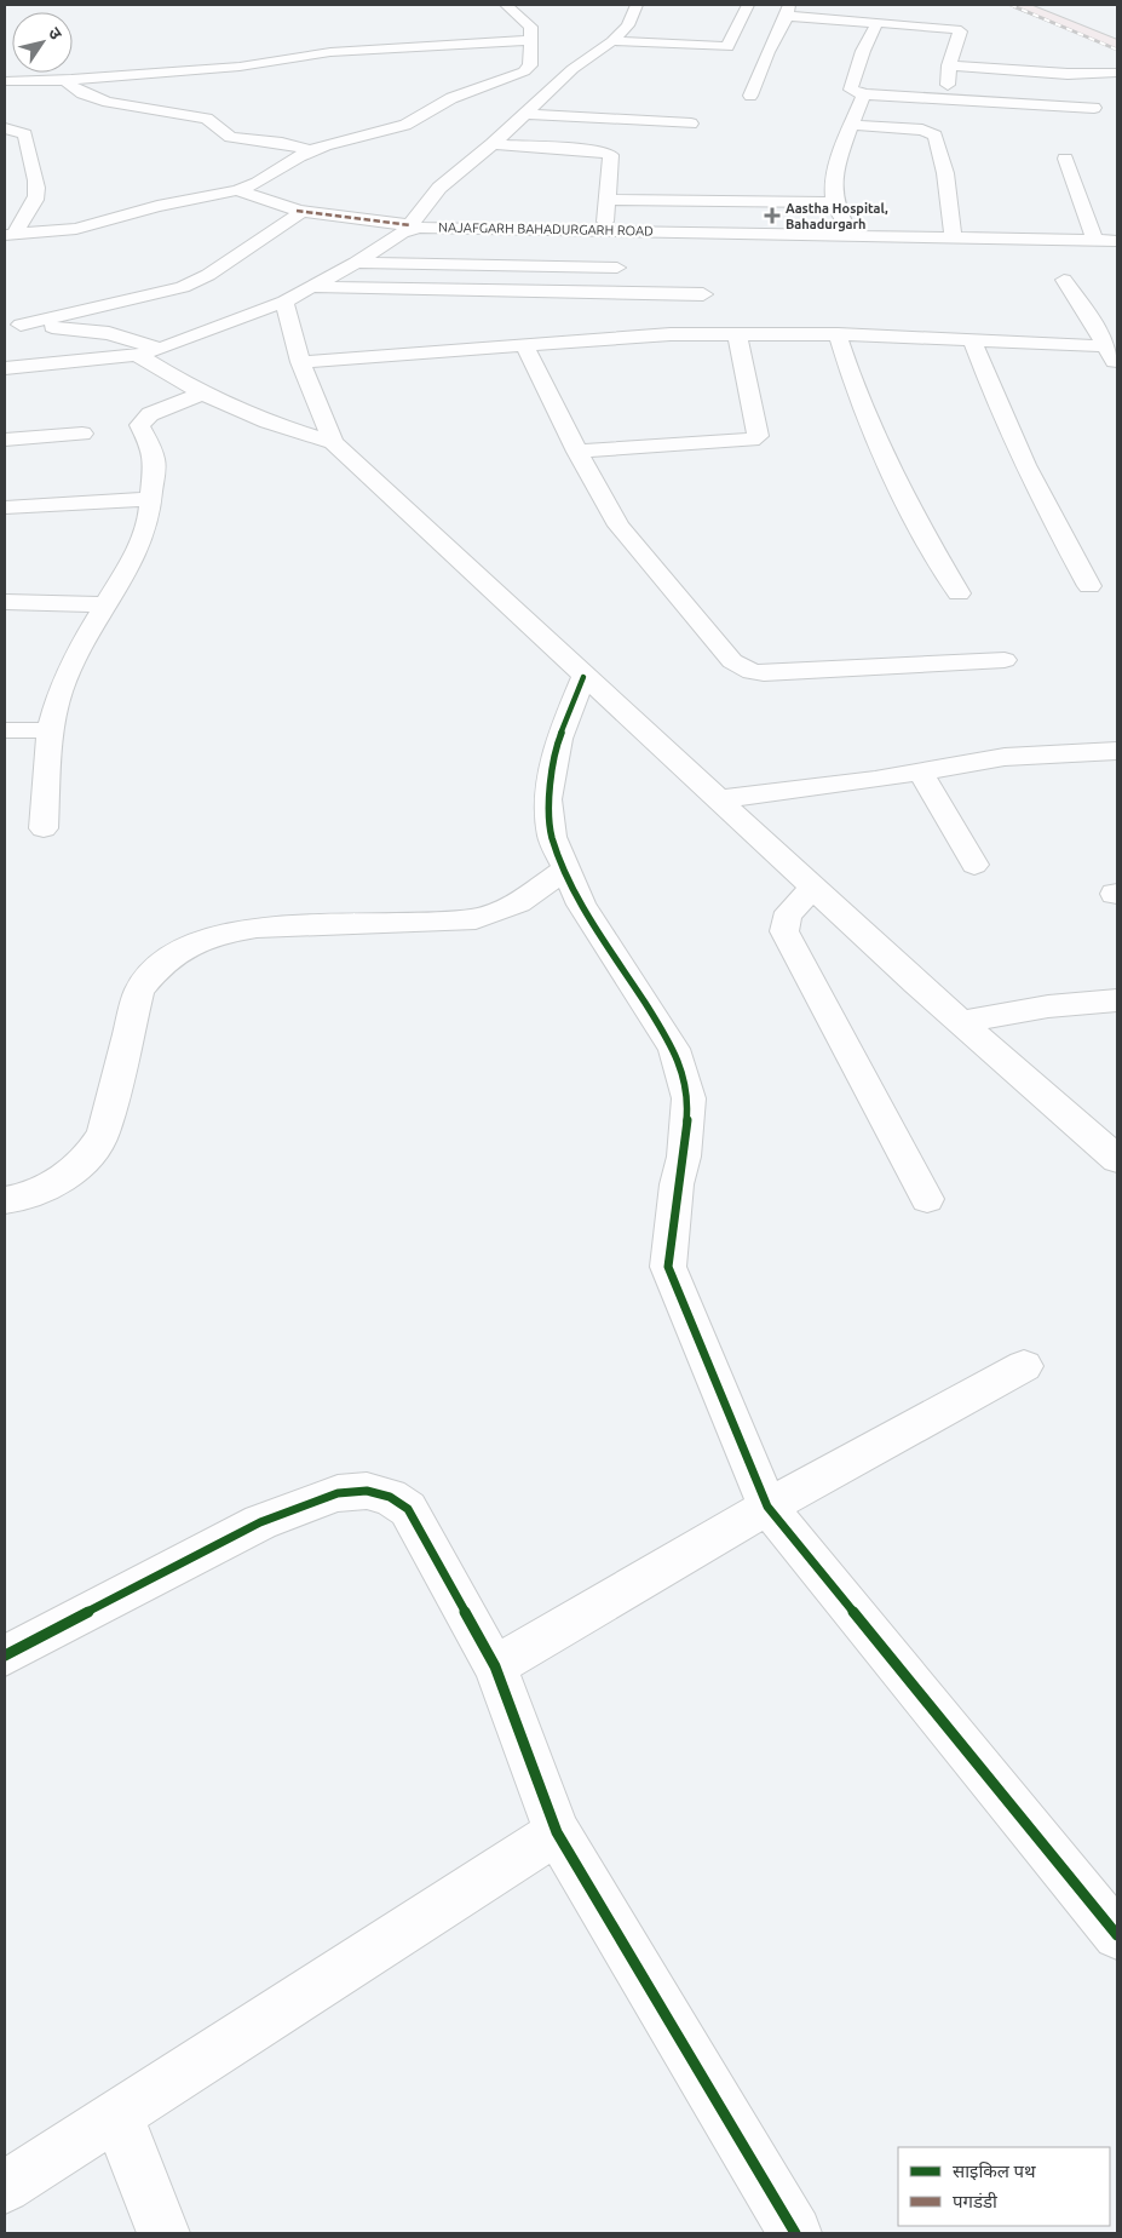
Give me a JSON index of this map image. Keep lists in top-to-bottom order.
{
  "streets": {
    "street": ["NAJAFGARH BAHADURGARH ROAD"]
  },
  "places": {
    "health": ["Aastha Hospital, Bahadurgarh"]
  },
  "legend": ["साइकिल पथ", "पगडंडी"],
  "north": "top right"
}
